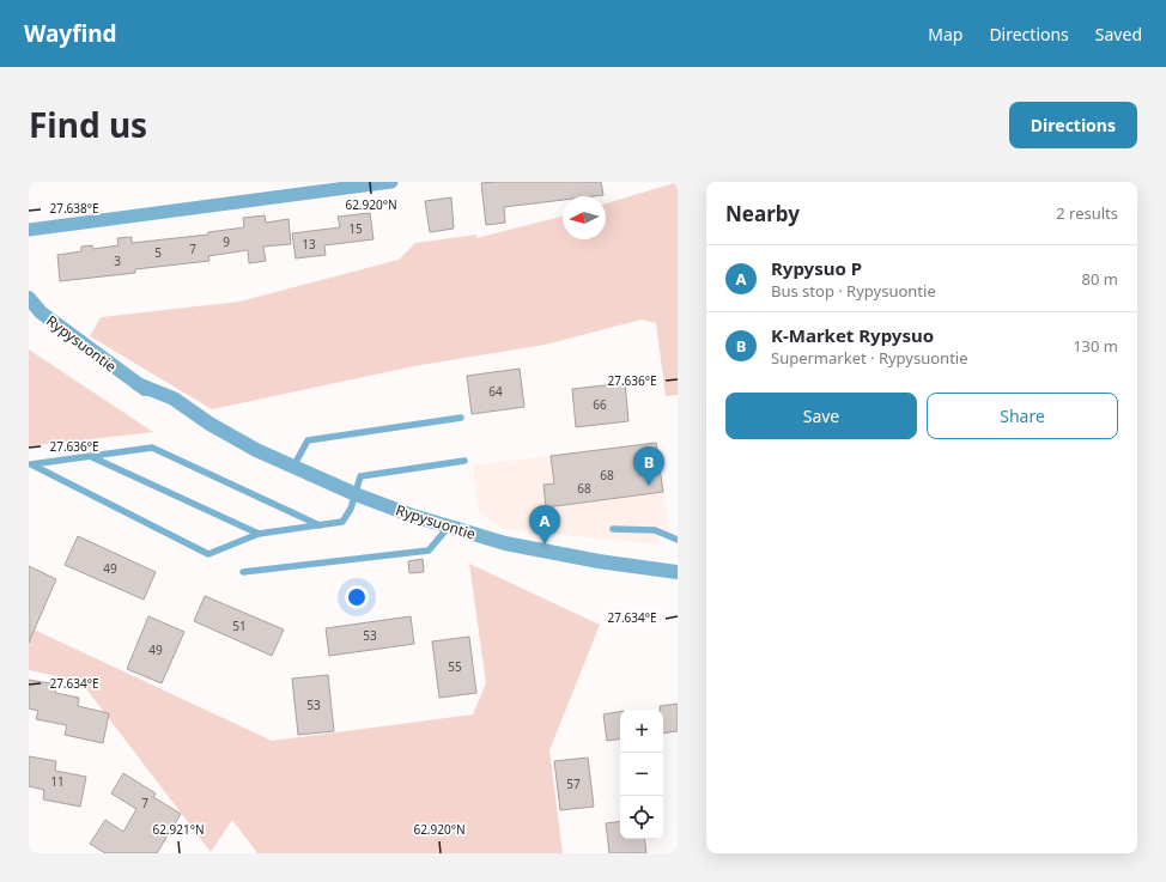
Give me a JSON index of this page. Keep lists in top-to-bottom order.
{
  "streets": {
    "street": ["Rypysuontie"]
  },
  "house_numbers": [
    "15",
    "9",
    "13",
    "7",
    "5",
    "3",
    "64",
    "66",
    "68",
    "68",
    "49",
    "51",
    "53",
    "49",
    "55",
    "53",
    "11",
    "57",
    "7"
  ],
  "north": "left",
  "page": {
    "header": "Wayfind",
    "nav": ["Map", "Directions", "Saved"],
    "title": "Find us",
    "buttons": [
      "Directions",
      ["Save", "Share"]
    ],
    "heading": ["Nearby", "2 results"],
    "list": [
      {
        "mark": "A",
        "name": "Rypysuo P",
        "note": "Bus stop · Rypysuontie",
        "value": "80 m"
      },
      {
        "mark": "B",
        "name": "K-Market Rypysuo",
        "note": "Supermarket · Rypysuontie",
        "value": "130 m"
      }
    ],
    "pins": ["B", "A"],
    "map_buttons": ["+", "−"]
  },
  "coordinates": [
    "62.920°N",
    "27.638°E",
    "27.636°E",
    "27.634°E",
    "62.921°N"
  ]
}
